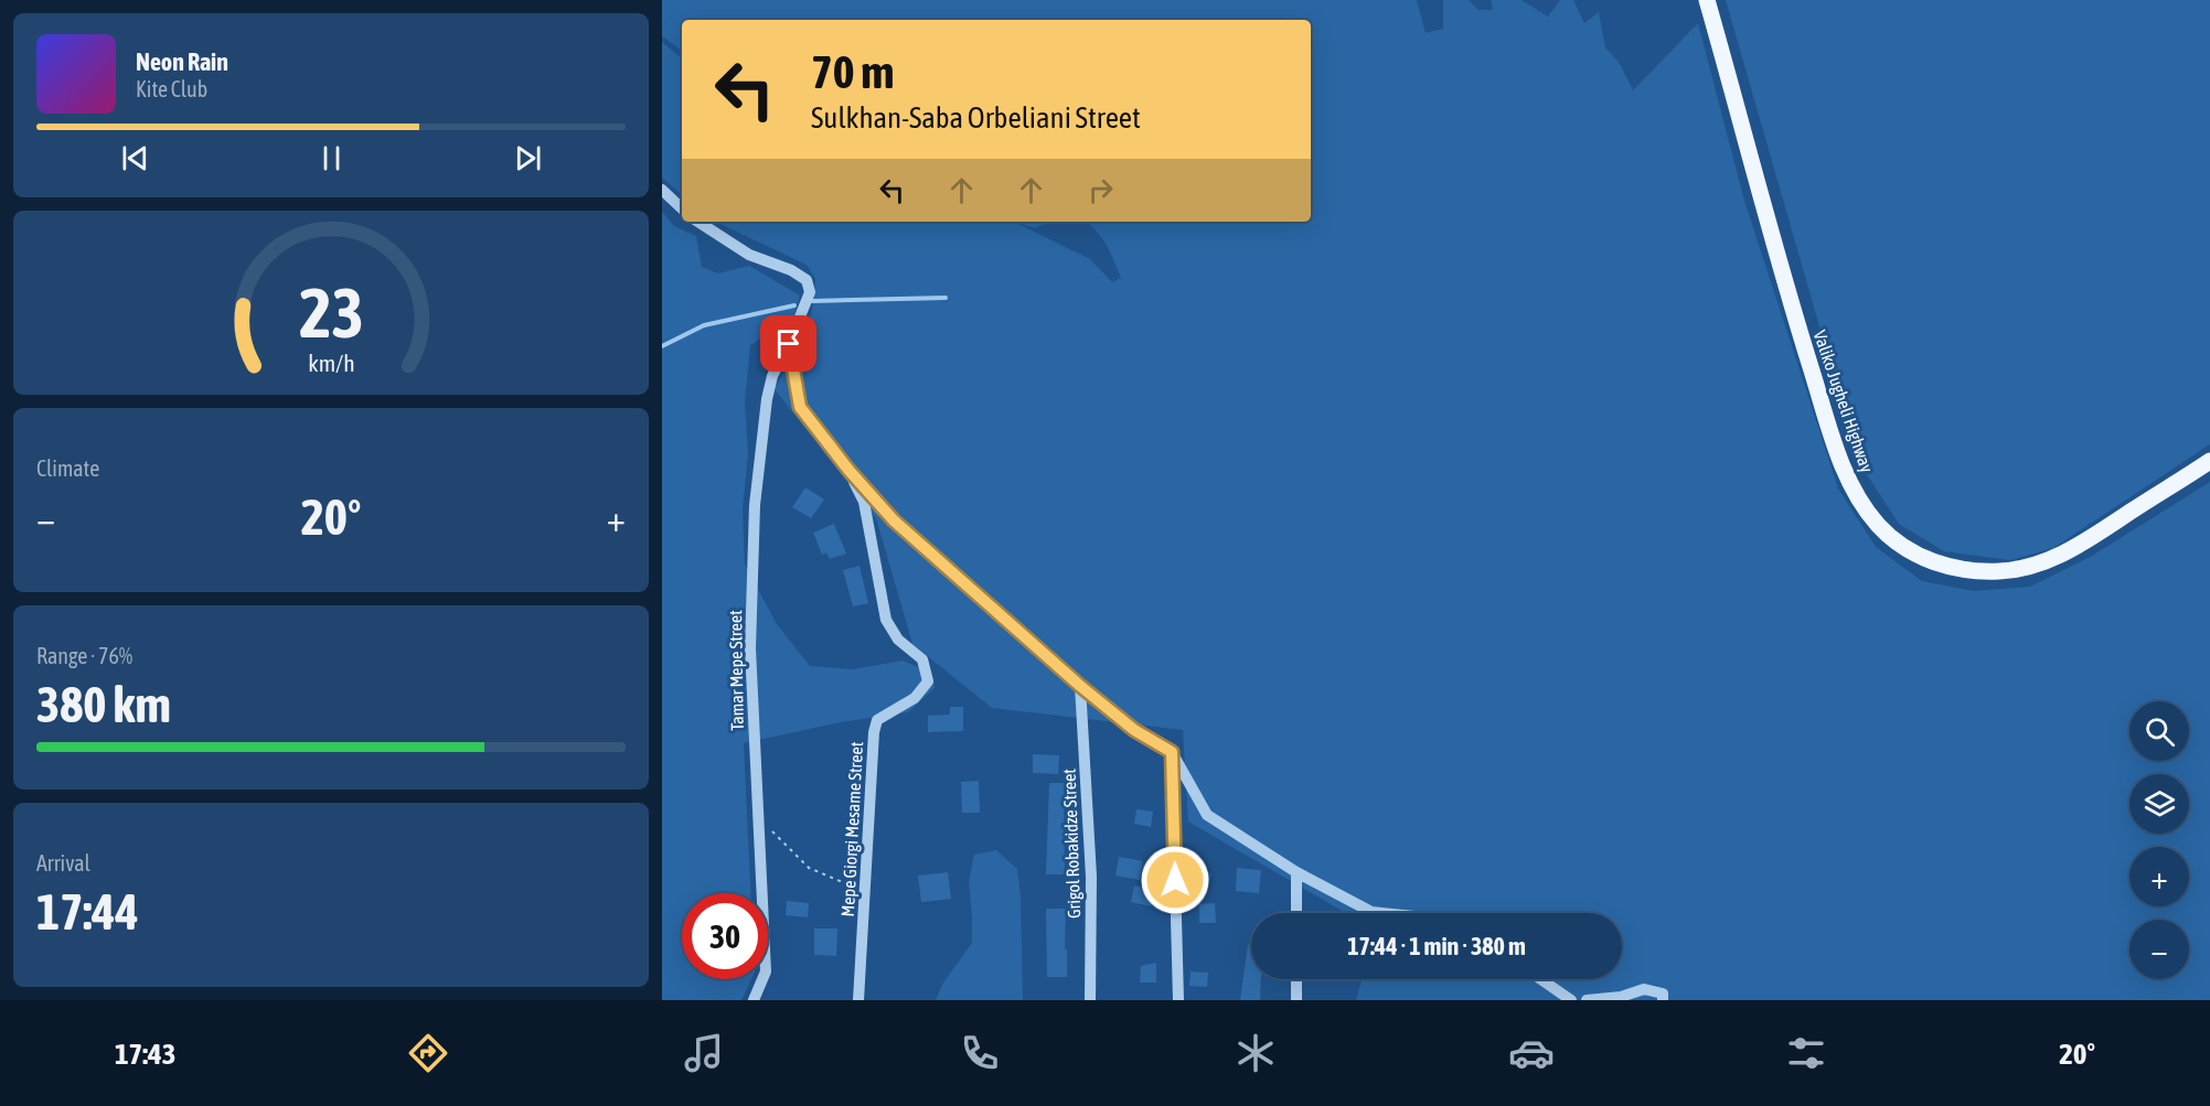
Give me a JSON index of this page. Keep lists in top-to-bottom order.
{
  "streets": {
    "main road": ["Valiko Jugheli Highway"],
    "street": ["Tamar Mepe Street", "Mepe Giorgi Mesame Street", "Grigol Robakidze Street"]
  },
  "page": {
    "turn": ["70 m", "Sulkhan-Saba Orbeliani Street"],
    "song": ["Neon Rain", "Kite Club"],
    "tile": [
      "Climate",
      ["Range · 76%", "380 km"],
      ["Arrival", "17:44"]
    ],
    "heat": ["−", "20°", "+"],
    "map_buttons": ["+", "−"],
    "limit": "30",
    "trip": "17:44 · 1 min · 380 m",
    "tabs": ["17:43", "20°"],
    "gauge": ["23", "km/h"]
  }
}
